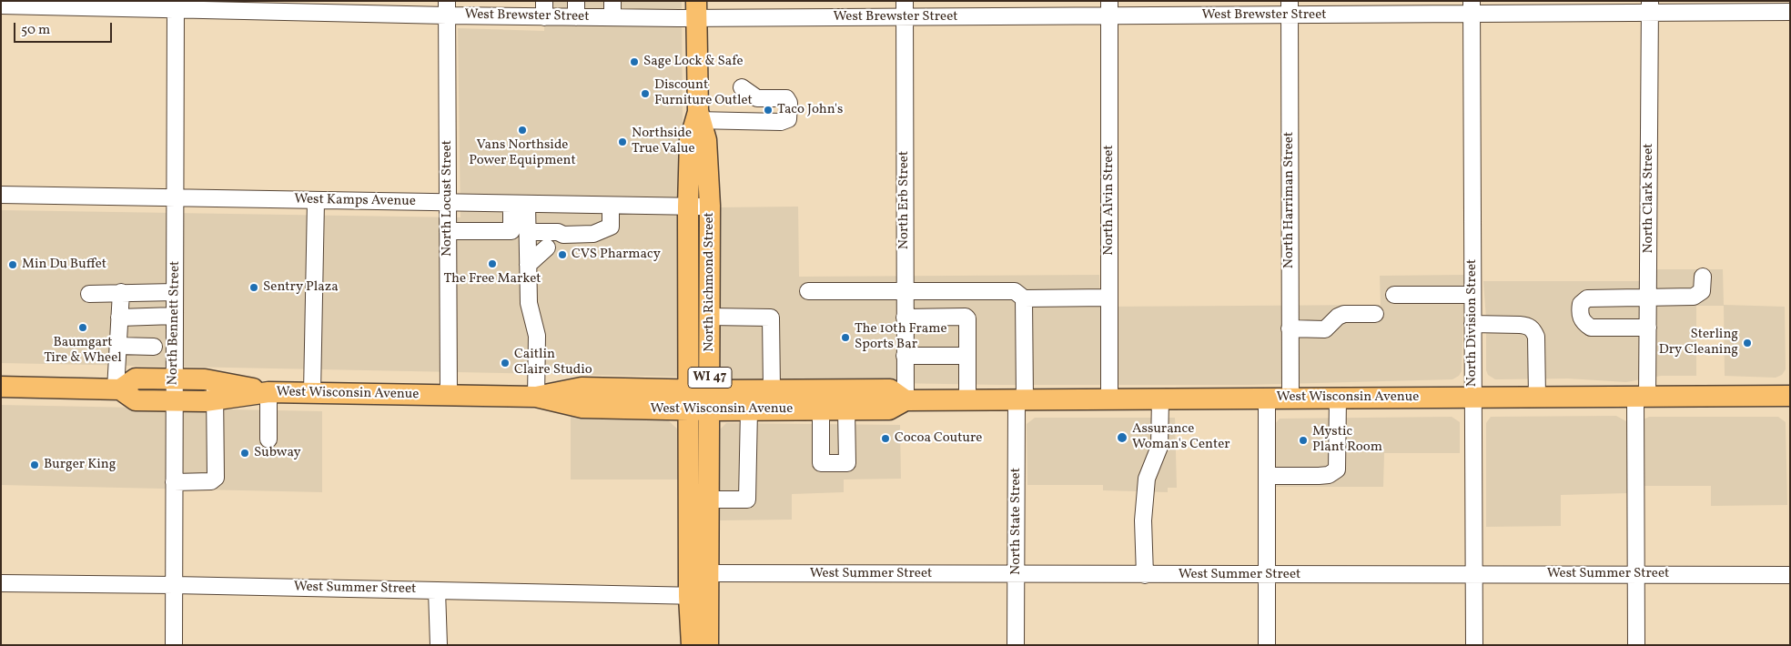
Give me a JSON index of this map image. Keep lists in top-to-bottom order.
{
  "streets": {
    "main road": ["North Richmond Street", "WI 47", "West Wisconsin Avenue"],
    "street": [
      "West Brewster Street",
      "North Locust Street",
      "North Clark Street",
      "North Erb Street",
      "North Alvin Street",
      "North Harriman Street",
      "West Kamps Avenue",
      "North Bennett Street",
      "North Division Street",
      "North State Street",
      "West Summer Street"
    ]
  },
  "crossings": [
    ["West Brewster Street", "North Locust Street"],
    ["West Brewster Street", "North Clark Street"],
    ["West Brewster Street", "North Erb Street"],
    ["West Brewster Street", "North Alvin Street"],
    ["West Brewster Street", "North Harriman Street"],
    ["West Brewster Street", "North Richmond Street"],
    ["West Brewster Street", "North Bennett Street"],
    ["West Brewster Street", "North Division Street"],
    ["North Locust Street", "West Kamps Avenue"],
    ["North Locust Street", "West Wisconsin Avenue"],
    ["North Clark Street", "West Wisconsin Avenue"],
    ["North Clark Street", "West Summer Street"],
    ["North Erb Street", "West Wisconsin Avenue"],
    ["North Alvin Street", "West Wisconsin Avenue"],
    ["North Harriman Street", "West Wisconsin Avenue"],
    ["West Kamps Avenue", "North Richmond Street"],
    ["West Kamps Avenue", "North Bennett Street"],
    ["North Richmond Street", "West Wisconsin Avenue"],
    ["North Richmond Street", "West Summer Street"],
    ["North Bennett Street", "West Wisconsin Avenue"],
    ["North Bennett Street", "West Summer Street"],
    ["North Division Street", "West Wisconsin Avenue"],
    ["North Division Street", "West Summer Street"],
    ["West Wisconsin Avenue", "North State Street"],
    ["North State Street", "West Summer Street"]
  ],
  "places": [
    "Sage Lock & Safe",
    "Discount Furniture Outlet",
    "Taco John's",
    "Vans Northside Power Equipment",
    "Northside True Value",
    "CVS Pharmacy",
    "The Free Market",
    "Min Du Buffet",
    "Sentry Plaza",
    "Baumgart Tire & Wheel",
    "The 10th Frame Sports Bar",
    "Sterling Dry Cleaning",
    "Caitlin Claire Studio",
    "Assurance Woman's Center",
    "Cocoa Couture",
    "Mystic Plant Room",
    "Subway",
    "Burger King"
  ],
  "scale_bar": "50 m"
}
